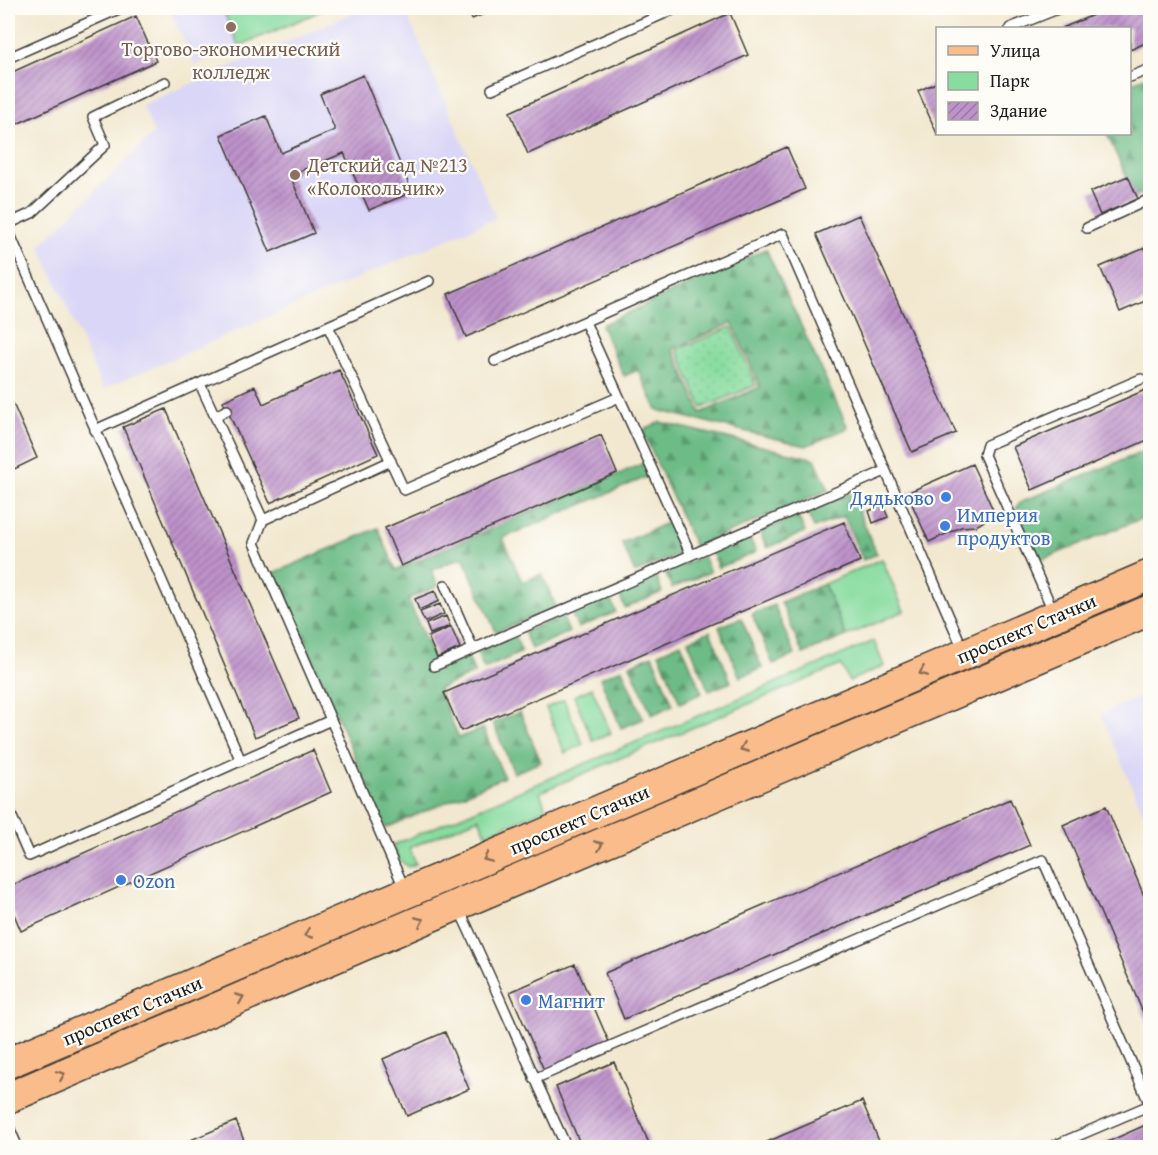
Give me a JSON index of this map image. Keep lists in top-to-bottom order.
{
  "streets": {
    "main road": ["проспект Стачки"]
  },
  "places": [
    "Торгово-экономический колледж",
    "Детский сад №213 «Колокольчик»",
    "Дядьково",
    "Империя продуктов",
    "Ozon",
    "Магнит"
  ],
  "legend": ["Улица", "Парк", "Здание"]
}
